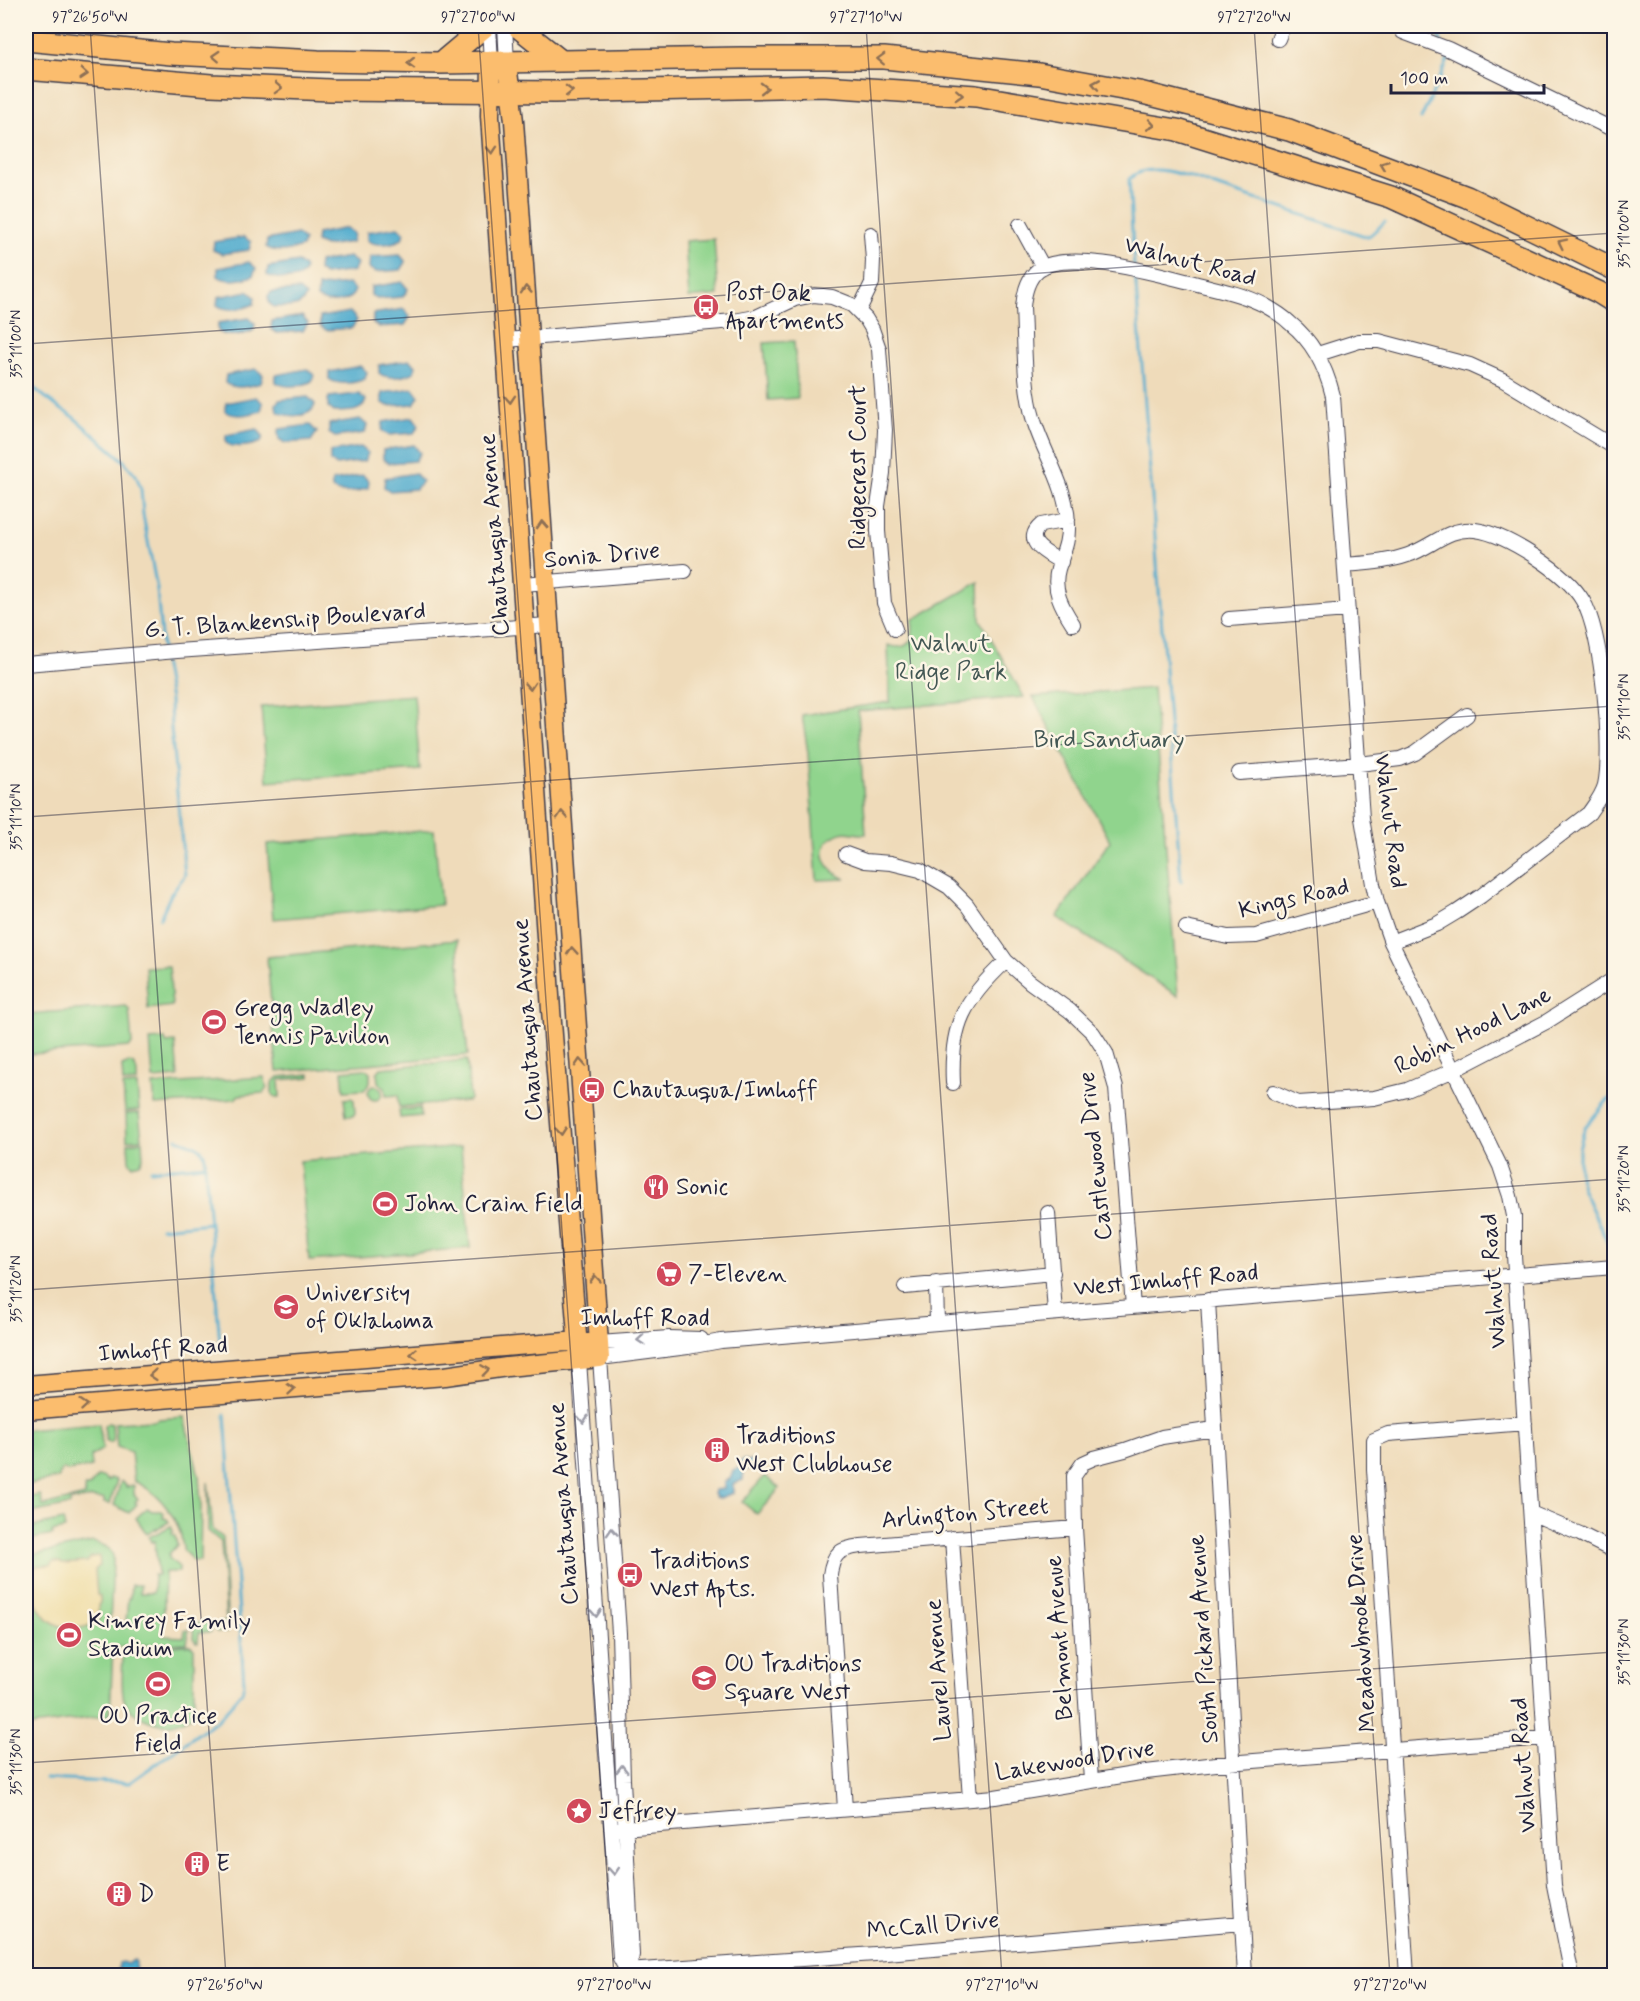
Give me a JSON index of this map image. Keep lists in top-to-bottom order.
{
  "streets": {
    "main road": ["Chautauqua Avenue", "Imhoff Road"],
    "street": [
      "Walnut Road",
      "Ridgecrest Court",
      "Sonia Drive",
      "G. T. Blankenship Boulevard",
      "Kings Road",
      "Robin Hood Lane",
      "Castlewood Drive",
      "West Imhoff Road",
      "Arlington Street",
      "Meadowbrook Drive",
      "Belmont Avenue",
      "South Pickard Avenue",
      "Laurel Avenue",
      "Lakewood Drive",
      "McCall Drive"
    ]
  },
  "crossings": [
    ["Walnut Road", "Kings Road"],
    ["Walnut Road", "Robin Hood Lane"],
    ["Walnut Road", "West Imhoff Road"],
    ["Walnut Road", "Meadowbrook Drive"],
    ["Walnut Road", "Lakewood Drive"],
    ["Chautauqua Avenue", "Sonia Drive"],
    ["Chautauqua Avenue", "G. T. Blankenship Boulevard"],
    ["Chautauqua Avenue", "Imhoff Road"],
    ["Chautauqua Avenue", "Lakewood Drive"],
    ["Chautauqua Avenue", "McCall Drive"],
    ["Castlewood Drive", "West Imhoff Road"],
    ["West Imhoff Road", "Imhoff Road"],
    ["West Imhoff Road", "South Pickard Avenue"],
    ["Arlington Street", "Belmont Avenue"],
    ["Arlington Street", "South Pickard Avenue"],
    ["Arlington Street", "Laurel Avenue"],
    ["Arlington Street", "Lakewood Drive"],
    ["Meadowbrook Drive", "Lakewood Drive"],
    ["Belmont Avenue", "Lakewood Drive"],
    ["South Pickard Avenue", "Lakewood Drive"],
    ["South Pickard Avenue", "McCall Drive"],
    ["Laurel Avenue", "Lakewood Drive"]
  ],
  "parks": ["Walnut Ridge Park", "Bird Sanctuary"],
  "places": {
    "bus stop": ["Post Oak Apartments", "Chautauqua/Imhoff", "Traditions West Apts."],
    "sports": [
      "Gregg Wadley Tennis Pavilion",
      "John Crain Field",
      "Kimrey Family Stadium",
      "OU Practice Field"
    ],
    "restaurant": ["Sonic"],
    "supermarket": ["7-Eleven"],
    "school or university": ["University of Oklahoma", "OU Traditions Square West"],
    "building": ["Traditions West Clubhouse", "E", "D"],
    "place": ["Jeffrey"]
  },
  "scale_bar": "100 m",
  "coordinates": [
    "97°26'50\"W",
    "97°27'00\"W",
    "97°27'10\"W",
    "97°27'20\"W",
    "35°11'00\"N",
    "35°11'10\"N",
    "35°11'20\"N",
    "35°11'30\"N"
  ]
}
